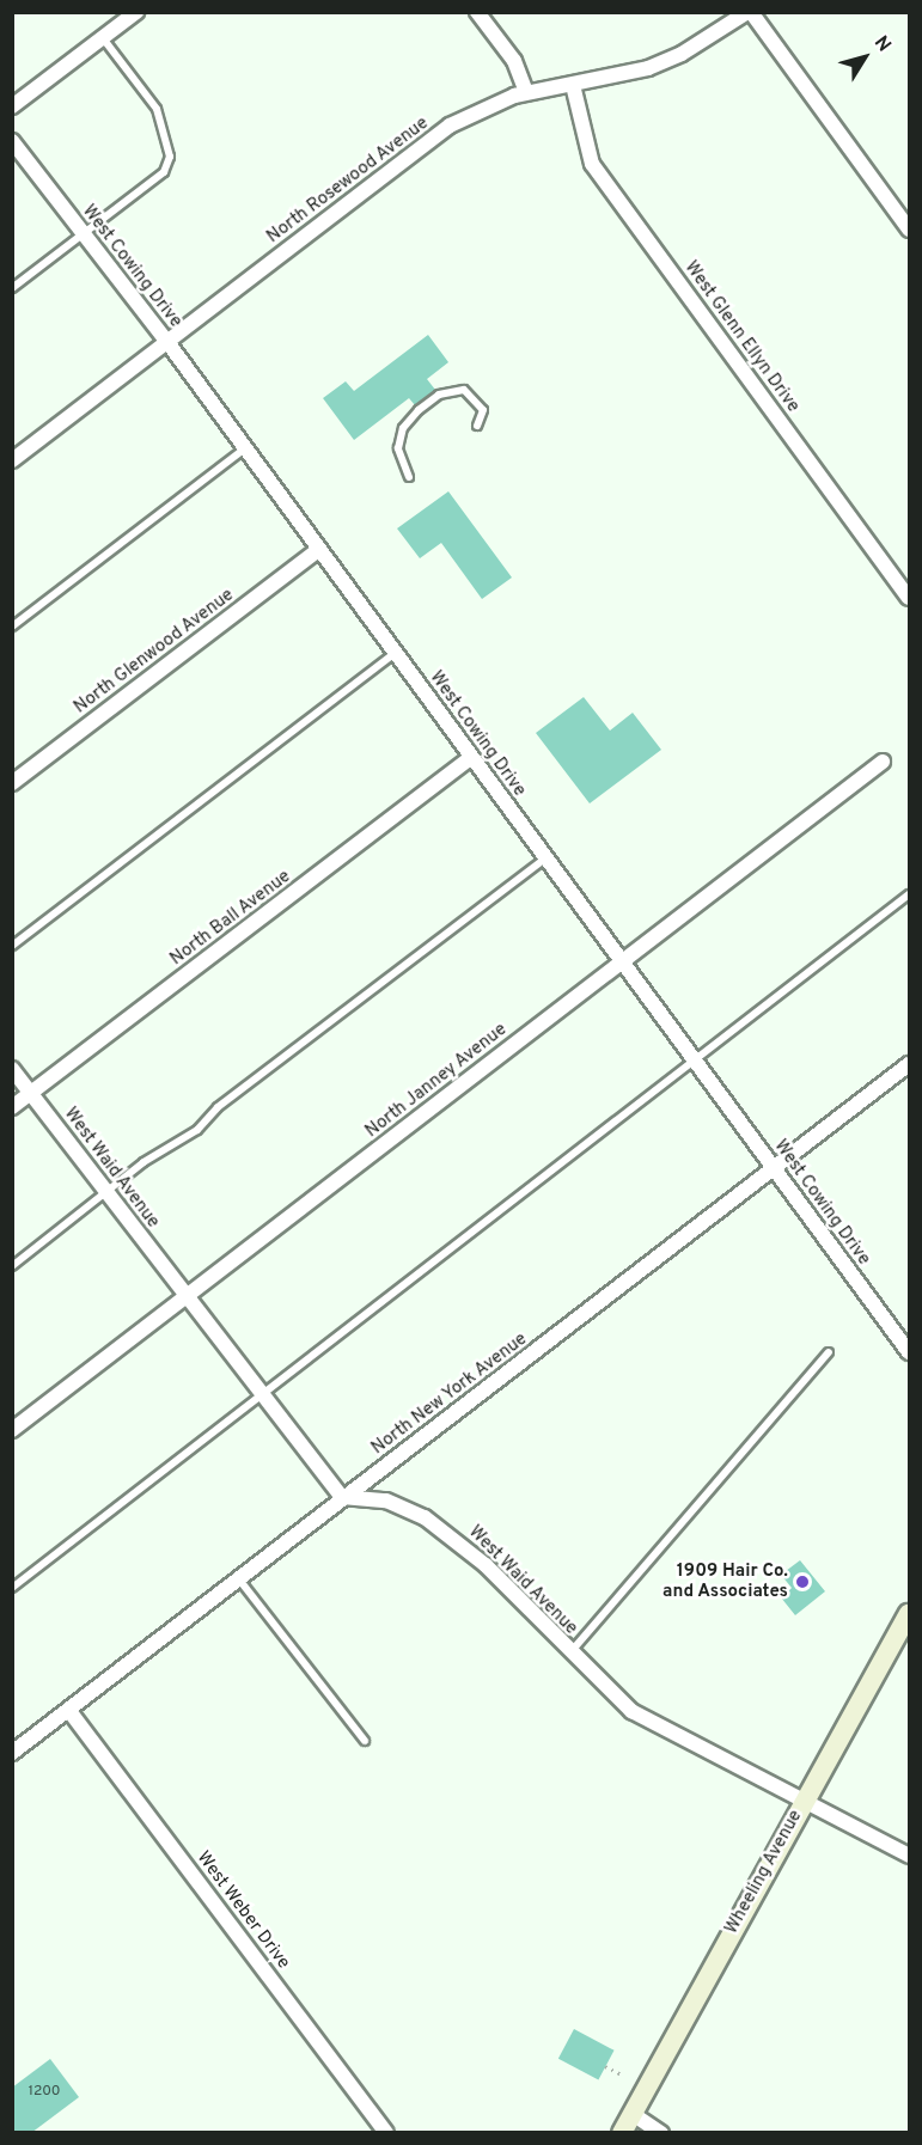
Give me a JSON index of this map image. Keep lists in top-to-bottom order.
{
  "streets": {
    "main road": ["Wheeling Avenue"],
    "street": [
      "North Rosewood Avenue",
      "West Cowing Drive",
      "West Glenn Ellyn Drive",
      "North Glenwood Avenue",
      "North Ball Avenue",
      "North Janney Avenue",
      "West Waid Avenue",
      "North New York Avenue",
      "West Weber Drive"
    ]
  },
  "crossings": [
    ["North Rosewood Avenue", "West Cowing Drive"],
    ["North Rosewood Avenue", "West Glenn Ellyn Drive"],
    ["West Cowing Drive", "North Glenwood Avenue"],
    ["West Cowing Drive", "North Ball Avenue"],
    ["West Cowing Drive", "North Janney Avenue"],
    ["West Cowing Drive", "North New York Avenue"],
    ["North Ball Avenue", "West Waid Avenue"],
    ["North Janney Avenue", "West Waid Avenue"],
    ["West Waid Avenue", "North New York Avenue"],
    ["West Waid Avenue", "Wheeling Avenue"],
    ["North New York Avenue", "West Weber Drive"]
  ],
  "places": ["1909 Hair Co. and Associates"],
  "house_numbers": ["1200"],
  "north": "top right"
}
